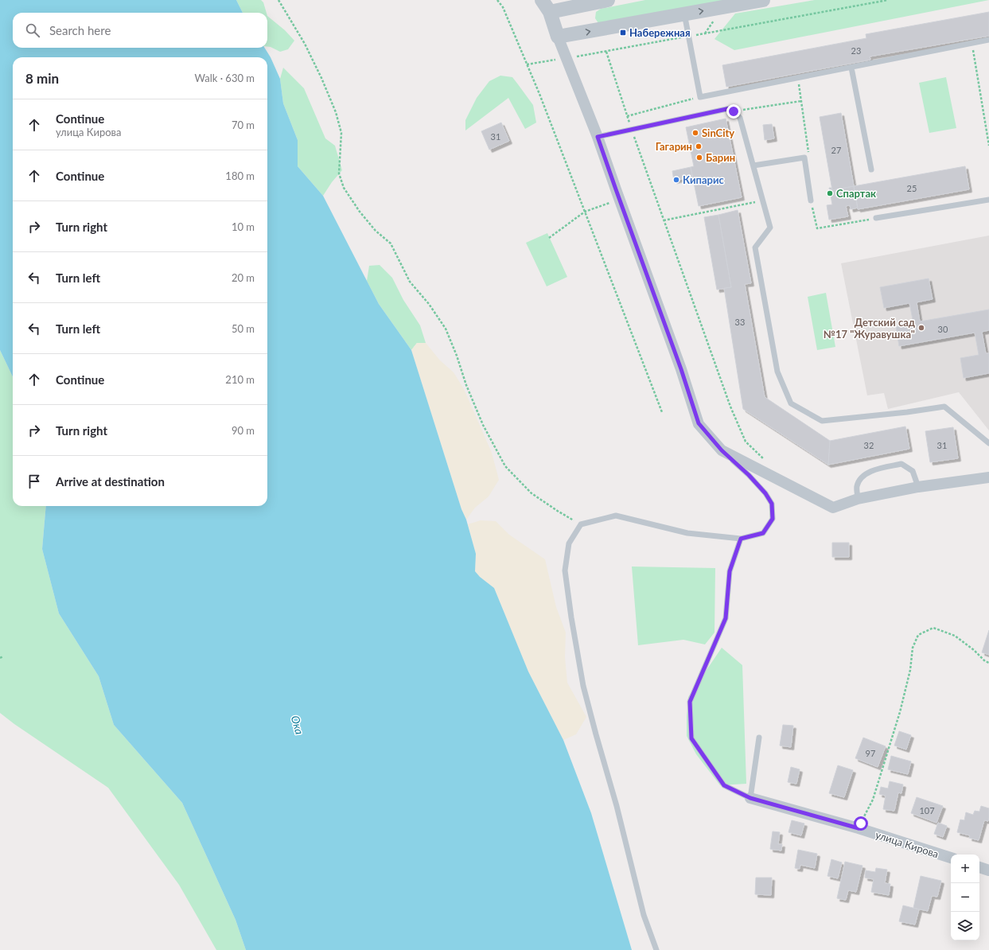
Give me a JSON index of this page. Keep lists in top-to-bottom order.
{
  "streets": {
    "street": ["улица Кирова"]
  },
  "water": ["Ока"],
  "places": {
    "transit": ["Набережная"],
    "other": [
      "SinCity",
      "Гагарин",
      "Барин",
      "Кипарис",
      "Спартак",
      "Детский сад №17 \"Журавушка\""
    ]
  },
  "house_numbers": [
    "23",
    "31",
    "27",
    "25",
    "33",
    "30",
    "32",
    "31",
    "97",
    "107"
  ],
  "page": {
    "search": "Search here",
    "heading": ["8 min", "Walk · 630 m"],
    "list": [
      ["Continue", "улица Кирова", "70 m"],
      ["Continue", "180 m"],
      ["Turn right", "10 m"],
      ["Turn left", "20 m"],
      ["Turn left", "50 m"],
      ["Continue", "210 m"],
      ["Turn right", "90 m"],
      "Arrive at destination"
    ],
    "map_buttons": ["+", "−"]
  }
}
